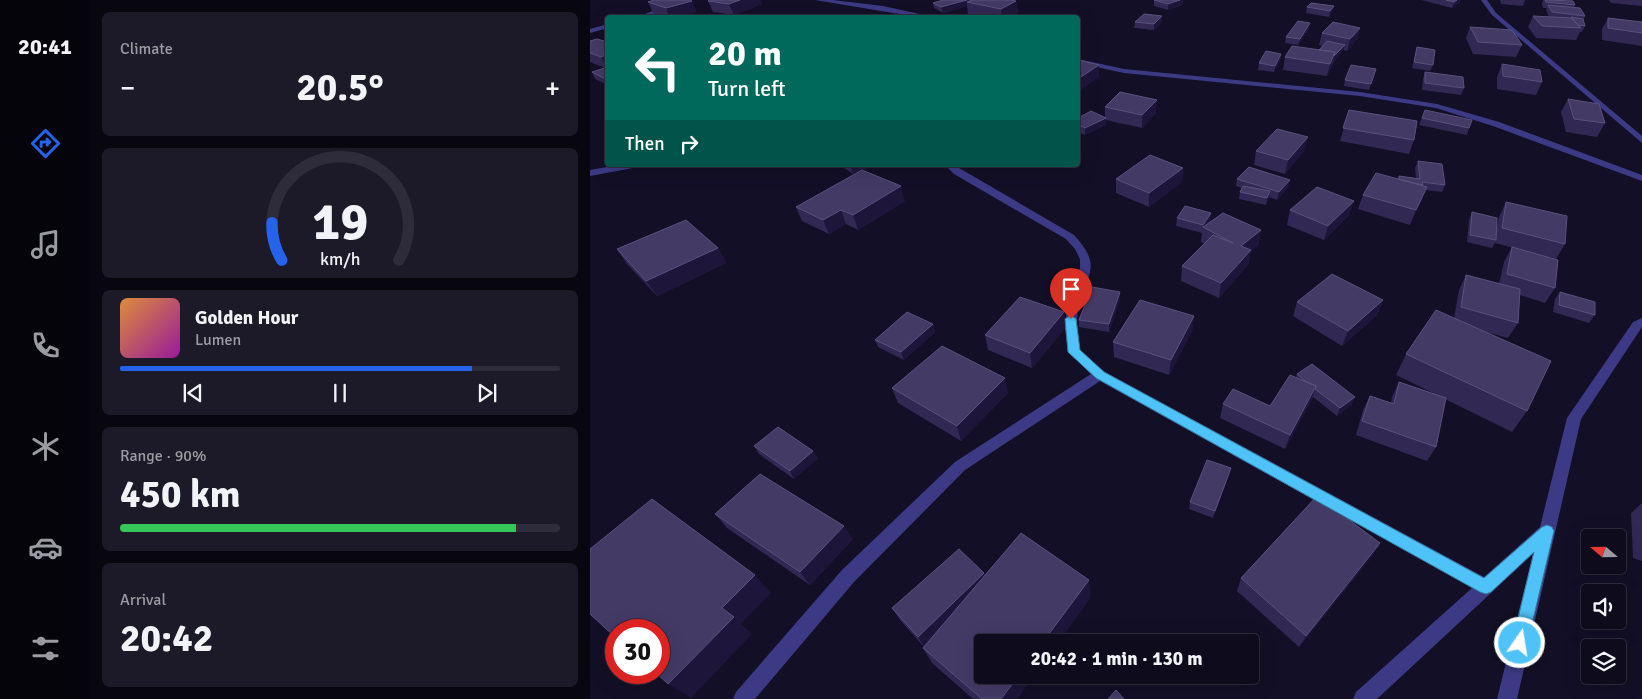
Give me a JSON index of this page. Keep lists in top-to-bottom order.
{
  "north": "left",
  "page": {
    "tabs": "20:41",
    "tile": [
      "Climate",
      ["Range · 90%", "450 km"],
      ["Arrival", "20:42"]
    ],
    "turn": ["20 m", "Turn left"],
    "heat": ["−", "20.5°", "+"],
    "then": "Then",
    "song": ["Golden Hour", "Lumen"],
    "limit": "30",
    "trip": "20:42 · 1 min · 130 m",
    "gauge": ["19", "km/h"]
  }
}
